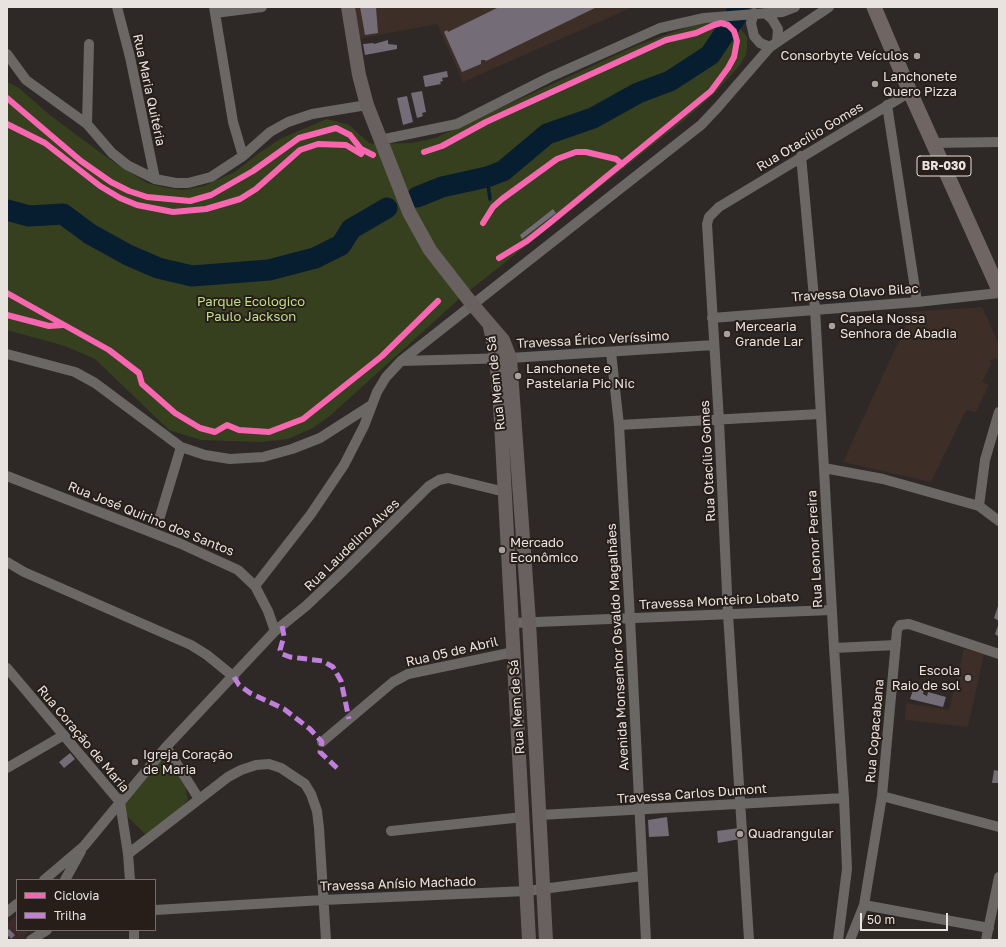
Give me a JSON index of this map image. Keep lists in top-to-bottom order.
{
  "streets": {
    "main road": ["BR-030"],
    "street": [
      "Rua Maria Quitéria",
      "Rua Otacílio Gomes",
      "Travessa Olavo Bilac",
      "Travessa Érico Veríssimo",
      "Rua Mem de Sá",
      "Rua José Quirino dos Santos",
      "Rua Laudelino Alves",
      "Rua Leonor Pereira",
      "Travessa Monteiro Lobato",
      "Avenida Monsenhor Osvaldo Magalhães",
      "Rua 05 de Abril",
      "Rua Copacabana",
      "Rua Coração de Maria",
      "Travessa Carlos Dumont",
      "Travessa Anísio Machado"
    ]
  },
  "crossings": [
    ["Rua Otacílio Gomes", "BR-030"],
    ["Rua Otacílio Gomes", "Travessa Olavo Bilac"],
    ["Rua Otacílio Gomes", "Travessa Érico Veríssimo"],
    ["Rua Otacílio Gomes", "Rua Leonor Pereira"],
    ["Rua Otacílio Gomes", "Travessa Monteiro Lobato"],
    ["Rua Otacílio Gomes", "Travessa Carlos Dumont"],
    ["Travessa Olavo Bilac", "Rua Leonor Pereira"],
    ["Travessa Érico Veríssimo", "Rua Mem de Sá"],
    ["Travessa Érico Veríssimo", "Avenida Monsenhor Osvaldo Magalhães"],
    ["Rua Mem de Sá", "Rua Laudelino Alves"],
    ["Rua Mem de Sá", "Travessa Monteiro Lobato"],
    ["Rua Mem de Sá", "Rua 05 de Abril"],
    ["Rua Mem de Sá", "Travessa Carlos Dumont"],
    ["Rua Mem de Sá", "Travessa Anísio Machado"],
    ["Rua José Quirino dos Santos", "Rua Laudelino Alves"],
    ["Rua Laudelino Alves", "Rua Coração de Maria"],
    ["Rua Leonor Pereira", "Travessa Monteiro Lobato"],
    ["Rua Leonor Pereira", "Travessa Carlos Dumont"],
    ["Travessa Monteiro Lobato", "Avenida Monsenhor Osvaldo Magalhães"],
    ["Avenida Monsenhor Osvaldo Magalhães", "Travessa Carlos Dumont"],
    ["Avenida Monsenhor Osvaldo Magalhães", "Travessa Anísio Machado"]
  ],
  "parks": ["Parque Ecologico Paulo Jackson"],
  "places": [
    "Consorbyte Veículos",
    "Lanchonete Quero Pizza",
    "Capela Nossa Senhora de Abadia",
    "Mercearia Grande Lar",
    "Lanchonete e Pastelaria Pic Nic",
    "Mercado Econômico",
    "Escola Raio de sol",
    "Igreja Coração de Maria",
    "Quadrangular"
  ],
  "legend": ["Ciclovia", "Trilha"],
  "scale_bar": "50 m"
}
